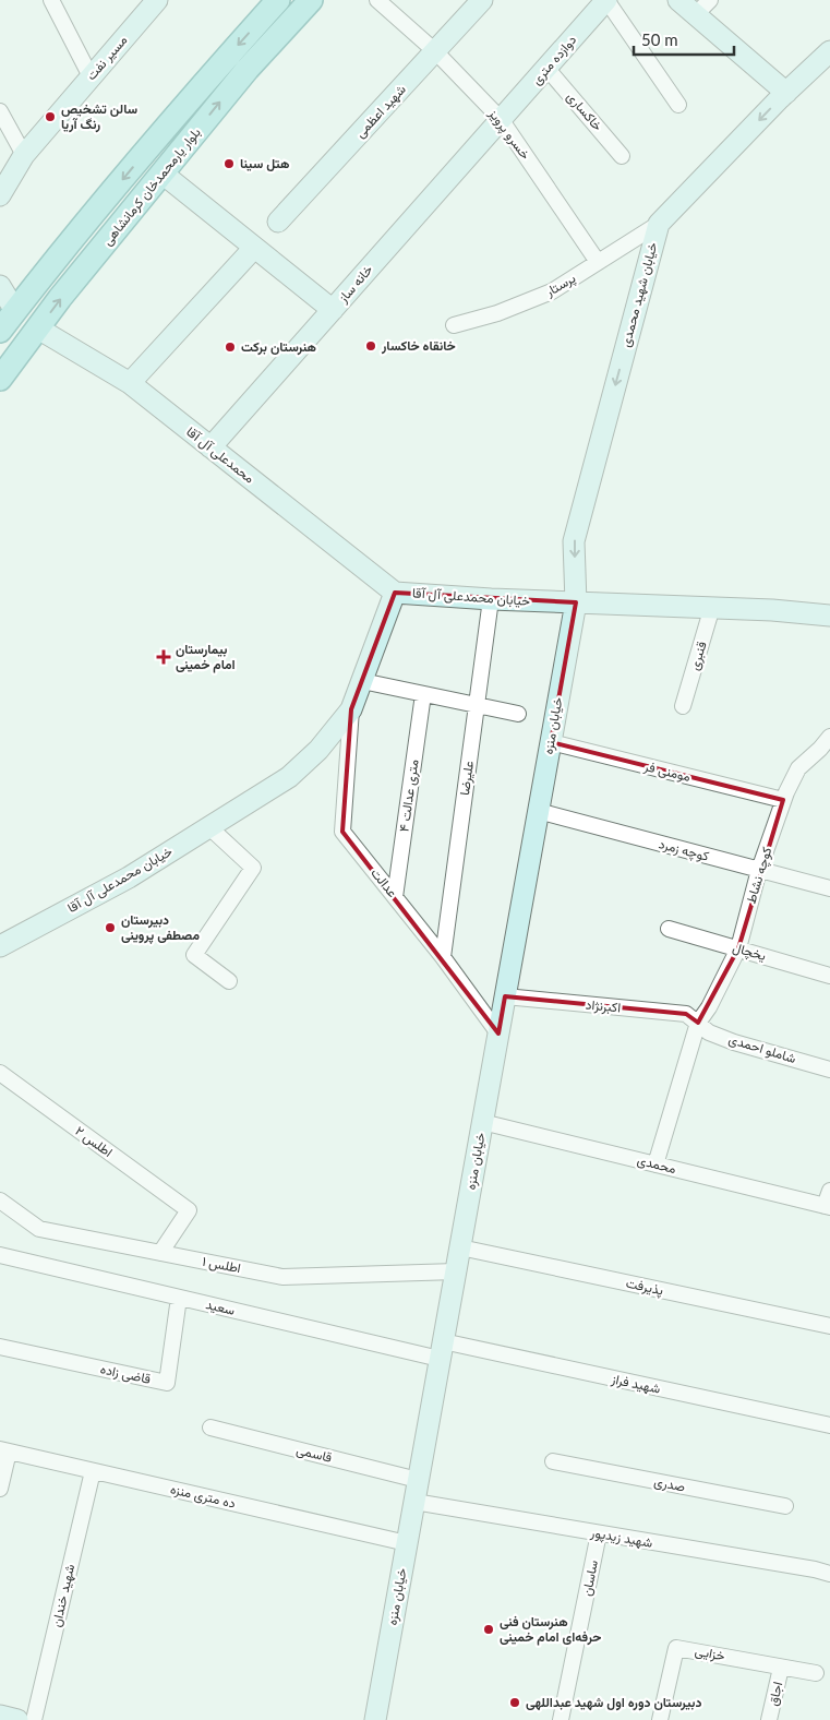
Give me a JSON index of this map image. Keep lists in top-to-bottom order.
{
  "streets": {
    "main road": ["بلوار یارمحمدخان کرمانشاهی"],
    "street": [
      "مسیر نفت",
      "دوازده متری",
      "شهید اعظمی",
      "خاکساری",
      "خسرو پرویز",
      "خانه ساز",
      "پرستار",
      "خیابان شهید محمدی",
      "محمدعلی آل آقا",
      "خیابان محمدعلی آل آقا",
      "قنبری",
      "خیابان منزه",
      "مومنی فر",
      "علیرضا",
      "۴ متری عدالت",
      "کوچه زمرد",
      "کوچه نشاط",
      "عدالت",
      "یخچال",
      "اکبرنژاد",
      "شاملو احمدی",
      "اطلس ۲",
      "محمدی",
      "اطلس ۱",
      "پذیرفت",
      "سعید",
      "قاضی زاده",
      "شهید فراز",
      "قاسمی",
      "صدری",
      "ده متری منزه",
      "شهید زیدپور",
      "ساسان",
      "شهید خندان",
      "خزایی",
      "اجاق"
    ]
  },
  "crossings": [
    ["دوازده متری", "خاکساری"],
    ["دوازده متری", "خسرو پرویز"],
    ["دوازده متری", "خانه ساز"],
    ["شهید اعظمی", "خسرو پرویز"],
    ["خسرو پرویز", "خانه ساز"],
    ["خسرو پرویز", "پرستار"],
    ["بلوار یارمحمدخان کرمانشاهی", "محمدعلی آل آقا"],
    ["خانه ساز", "محمدعلی آل آقا"],
    ["پرستار", "خیابان شهید محمدی"],
    ["خیابان شهید محمدی", "خیابان محمدعلی آل آقا"],
    ["خیابان شهید محمدی", "خیابان منزه"],
    ["محمدعلی آل آقا", "خیابان محمدعلی آل آقا"],
    ["خیابان محمدعلی آل آقا", "قنبری"],
    ["خیابان محمدعلی آل آقا", "خیابان منزه"],
    ["خیابان محمدعلی آل آقا", "علیرضا"],
    ["خیابان محمدعلی آل آقا", "عدالت"],
    ["خیابان منزه", "مومنی فر"],
    ["خیابان منزه", "کوچه زمرد"],
    ["خیابان منزه", "عدالت"],
    ["خیابان منزه", "اکبرنژاد"],
    ["خیابان منزه", "محمدی"],
    ["خیابان منزه", "اطلس ۱"],
    ["خیابان منزه", "پذیرفت"],
    ["خیابان منزه", "سعید"],
    ["خیابان منزه", "شهید فراز"],
    ["خیابان منزه", "قاسمی"],
    ["خیابان منزه", "ده متری منزه"],
    ["خیابان منزه", "شهید زیدپور"],
    ["مومنی فر", "کوچه نشاط"],
    ["علیرضا", "عدالت"],
    ["۴ متری عدالت", "عدالت"],
    ["کوچه زمرد", "کوچه نشاط"],
    ["کوچه نشاط", "یخچال"],
    ["کوچه نشاط", "اکبرنژاد"],
    ["کوچه نشاط", "شاملو احمدی"],
    ["کوچه نشاط", "محمدی"],
    ["اکبرنژاد", "شاملو احمدی"],
    ["اطلس ۲", "اطلس ۱"],
    ["سعید", "قاضی زاده"],
    ["سعید", "شهید فراز"],
    ["ده متری منزه", "شهید خندان"],
    ["شهید زیدپور", "ساسان"],
    ["خزایی", "اجاق"]
  ],
  "one_way": ["خیابان شهید محمدی"],
  "places": {
    "other": [
      "سالن تشخیص رنگ آریا",
      "هتل سینا",
      "خانقاه خاکسار",
      "هنرستان برکت",
      "دبیرستان مصطفی پروینی",
      "هنرستان فنی حرفه‌ای امام خمینی",
      "دبیرستان دوره اول شهید عبداللهی"
    ],
    "health": ["بیمارستان امام خمینی"]
  },
  "scale_bar": "50 m"
}
